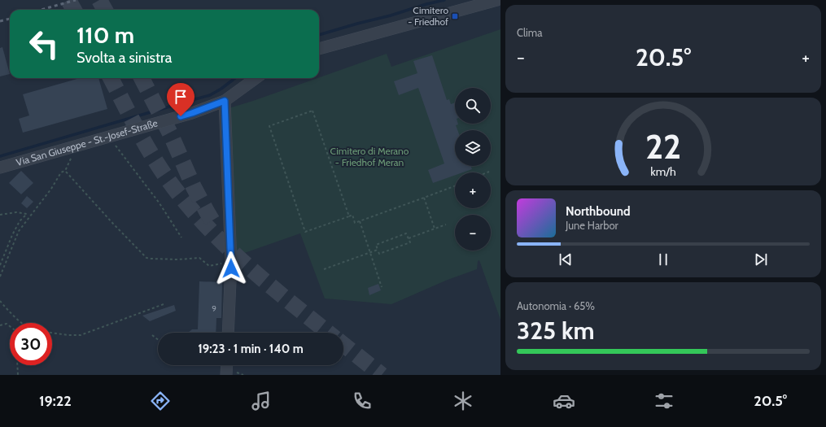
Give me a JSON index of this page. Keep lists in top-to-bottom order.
{
  "streets": {
    "street": ["Via San Giuseppe - St.-Josef-Straße"]
  },
  "parks": ["Cimitero di Merano - Friedhof Meran"],
  "places": {
    "transit": ["Cimitero - Friedhof"]
  },
  "house_numbers": ["9"],
  "page": {
    "tile": [
      "Clima",
      ["Autonomia · 65%", "325 km"]
    ],
    "turn": ["110 m", "Svolta a sinistra"],
    "heat": ["−", "20.5°", "+"],
    "map_buttons": ["+", "−"],
    "song": ["Northbound", "June Harbor"],
    "limit": "30",
    "trip": "19:23 · 1 min · 140 m",
    "tabs": ["19:22", "20.5°"],
    "gauge": ["22", "km/h"]
  }
}
